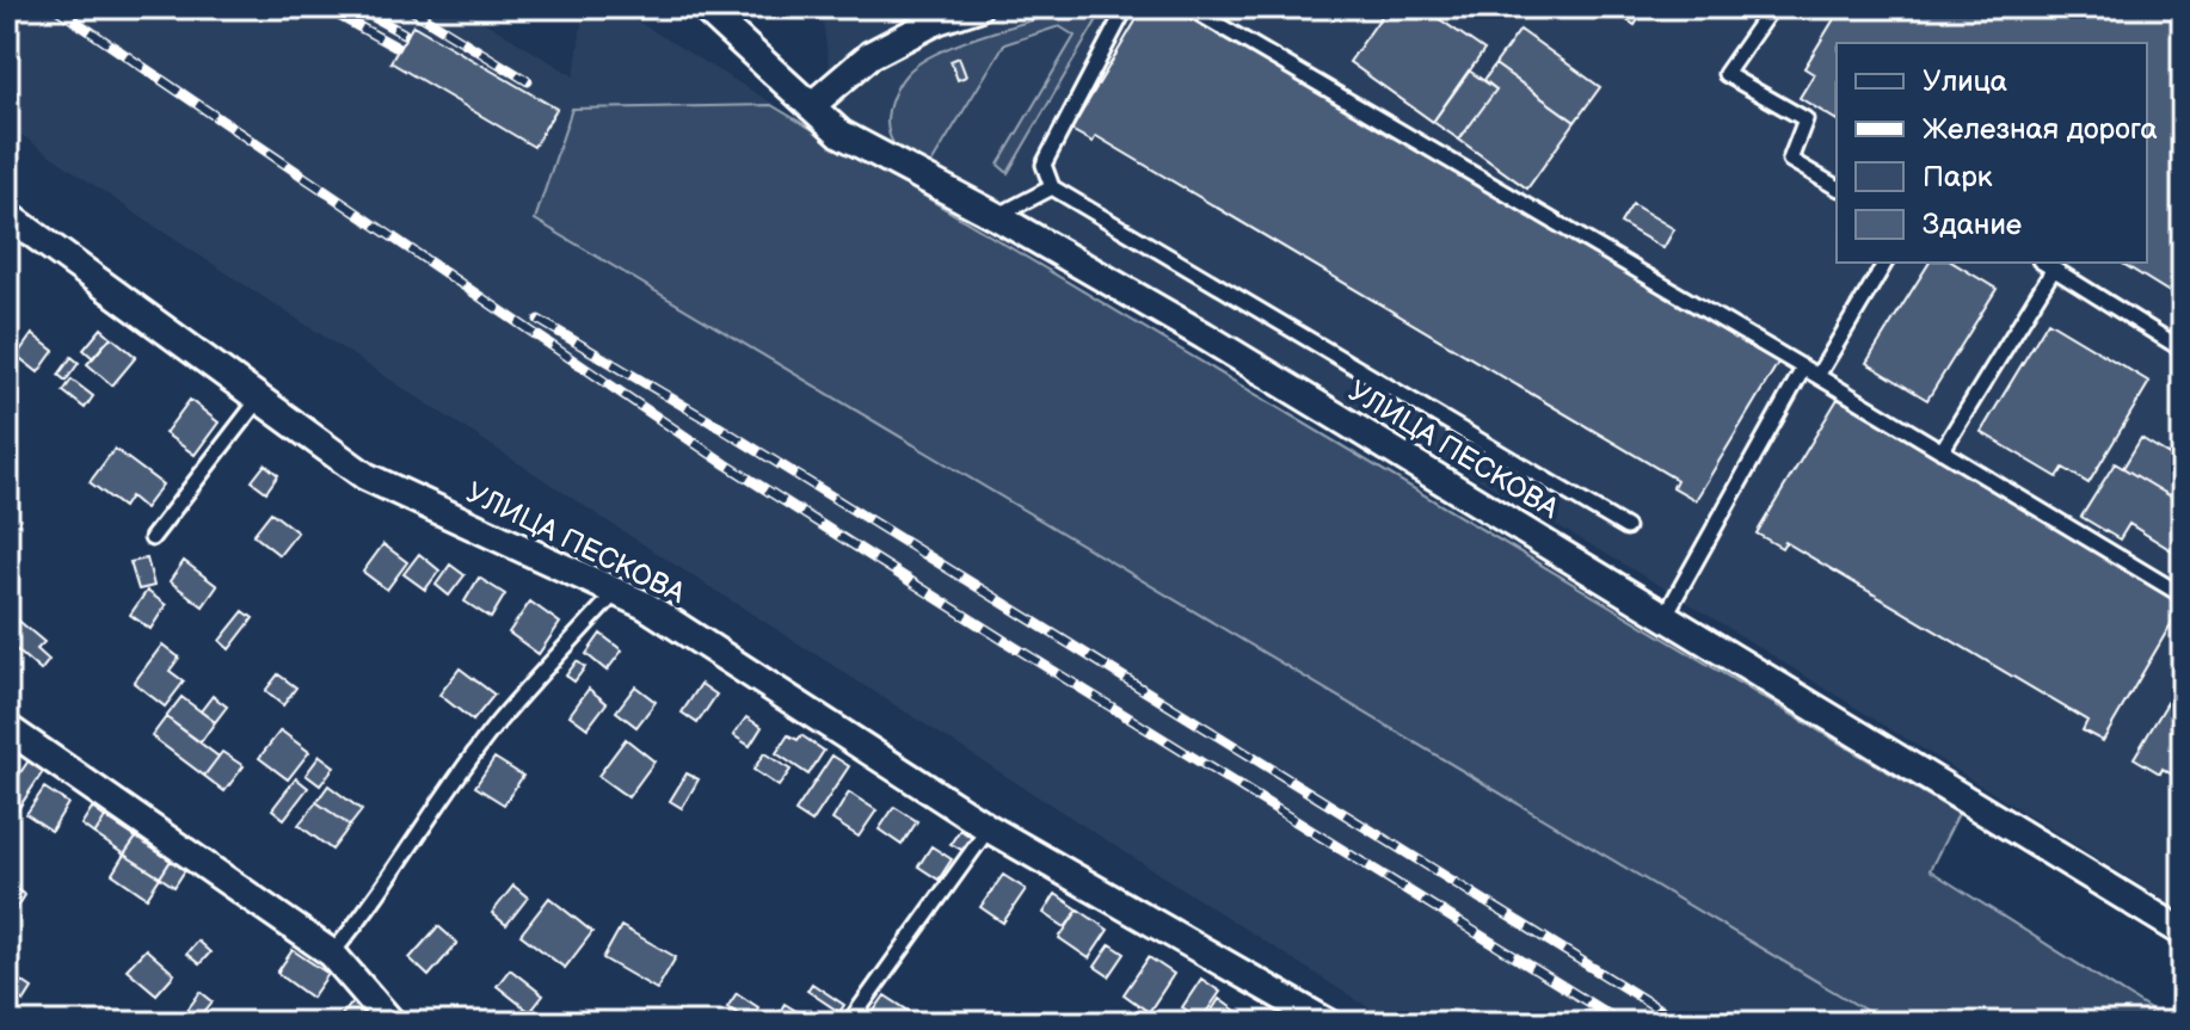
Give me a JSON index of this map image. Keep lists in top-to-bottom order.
{
  "streets": {
    "street": ["УЛИЦА ПЕСКОВА"]
  },
  "legend": [
    "Улица",
    "Железная дорога",
    "Парк",
    "Здание"
  ]
}
